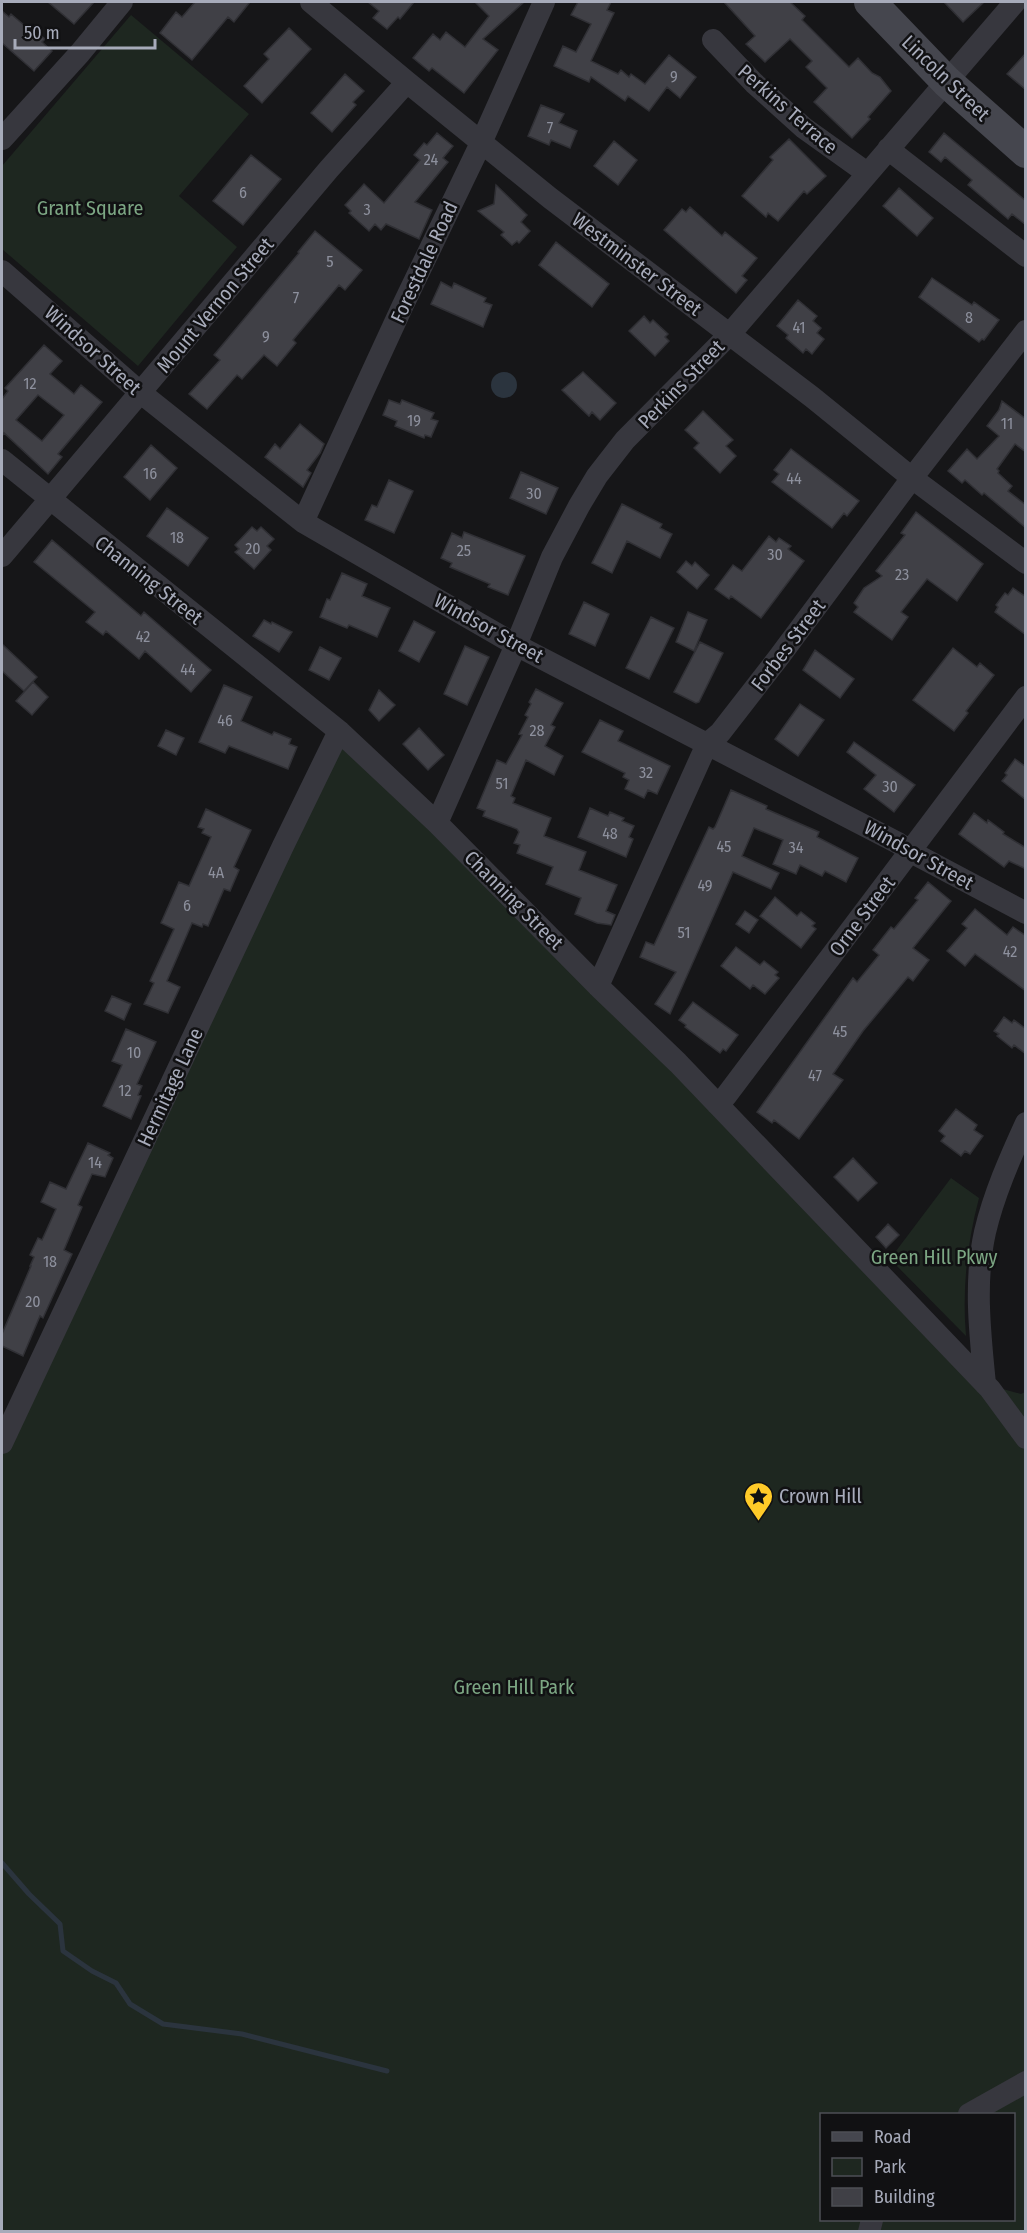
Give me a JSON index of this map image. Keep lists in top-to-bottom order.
{
  "streets": {
    "main road": ["Lincoln Street"],
    "street": [
      "Perkins Terrace",
      "Forestdale Road",
      "Westminster Street",
      "Mount Vernon Street",
      "Windsor Street",
      "Perkins Street",
      "Channing Street",
      "Forbes Street",
      "Orne Street",
      "Hermitage Lane"
    ]
  },
  "crossings": [
    ["Lincoln Street", "Perkins Street"],
    ["Perkins Terrace", "Perkins Street"],
    ["Forestdale Road", "Westminster Street"],
    ["Forestdale Road", "Windsor Street"],
    ["Westminster Street", "Mount Vernon Street"],
    ["Westminster Street", "Perkins Street"],
    ["Westminster Street", "Forbes Street"],
    ["Mount Vernon Street", "Windsor Street"],
    ["Mount Vernon Street", "Channing Street"],
    ["Windsor Street", "Perkins Street"],
    ["Windsor Street", "Forbes Street"],
    ["Windsor Street", "Orne Street"],
    ["Perkins Street", "Channing Street"],
    ["Channing Street", "Forbes Street"],
    ["Channing Street", "Orne Street"],
    ["Channing Street", "Hermitage Lane"]
  ],
  "parks": ["Grant Square", "Green Hill Pkwy", "Green Hill Park"],
  "places": {
    "place": ["Crown Hill"]
  },
  "house_numbers": [
    "9",
    "7",
    "24",
    "6",
    "3",
    "5",
    "7",
    "8",
    "41",
    "9",
    "12",
    "19",
    "11",
    "16",
    "44",
    "30",
    "18",
    "20",
    "25",
    "30",
    "23",
    "42",
    "44",
    "46",
    "28",
    "32",
    "51",
    "30",
    "48",
    "45",
    "34",
    "4A",
    "49",
    "6",
    "51",
    "42",
    "45",
    "10",
    "47",
    "12",
    "14",
    "18",
    "20"
  ],
  "legend": ["Road", "Park", "Building"],
  "scale_bar": "50 m"
}
